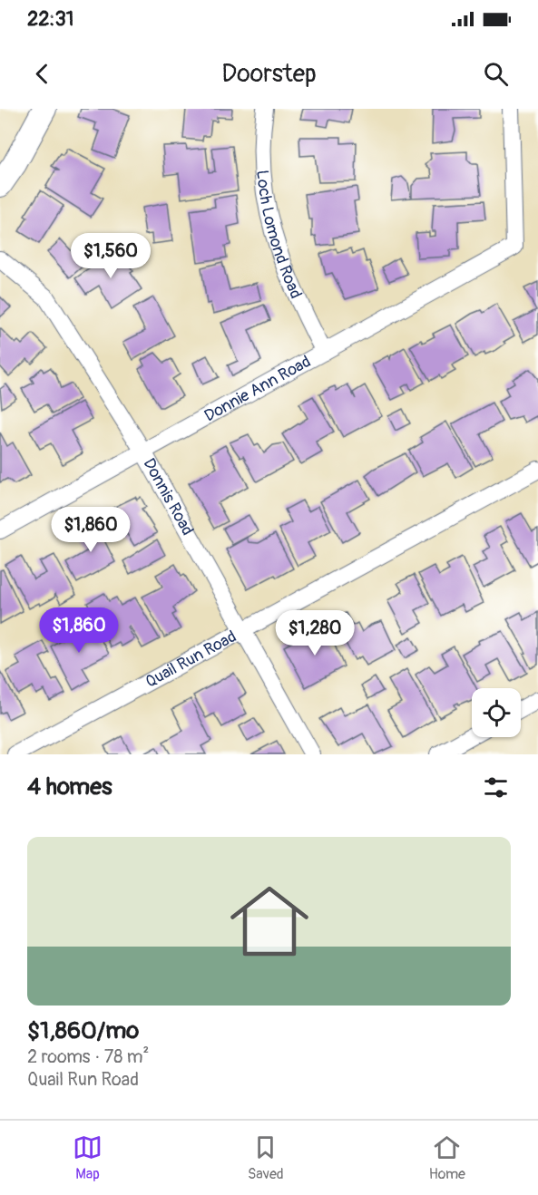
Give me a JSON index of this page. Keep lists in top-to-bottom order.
{
  "streets": {
    "street": [
      "Loch Lomond Road",
      "Donnie Ann Road",
      "Donnis Road",
      "Quail Run Road"
    ]
  },
  "crossings": [
    ["Loch Lomond Road", "Donnie Ann Road"],
    ["Donnie Ann Road", "Donnis Road"],
    ["Donnis Road", "Quail Run Road"]
  ],
  "page": {
    "status": "22:31",
    "header": "Doorstep",
    "price": [
      "$1,560",
      "$1,860",
      "$1,860",
      "$1,280"
    ],
    "heading": "4 homes",
    "list": [
      {
        "name": "$1,860/mo",
        "note": "2 rooms · 78 m² · Quail Run Road"
      }
    ],
    "tabs": ["Map", "Saved", "Home"]
  }
}
